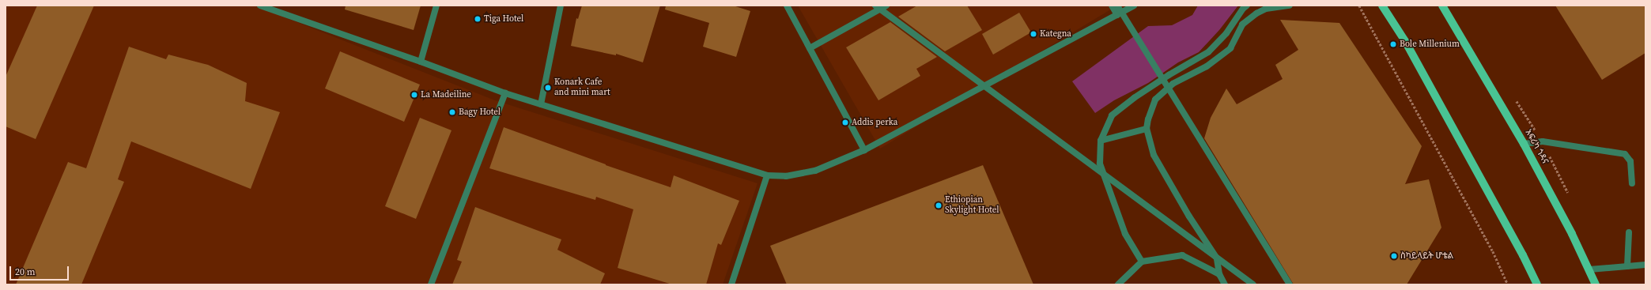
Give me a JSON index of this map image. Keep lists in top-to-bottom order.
{
  "streets": {
    "main road": ["አፍሪካ ጎዳና"]
  },
  "places": [
    "Tiga Hotel",
    "Kategna",
    "Bole Millenium",
    "Konark Cafe and mini mart",
    "La Madeiline",
    "Bagy Hotel",
    "Addis perka",
    "Ethiopian Skylight Hotel",
    "ስካይላይት ሆቴል"
  ],
  "scale_bar": "20 m"
}
